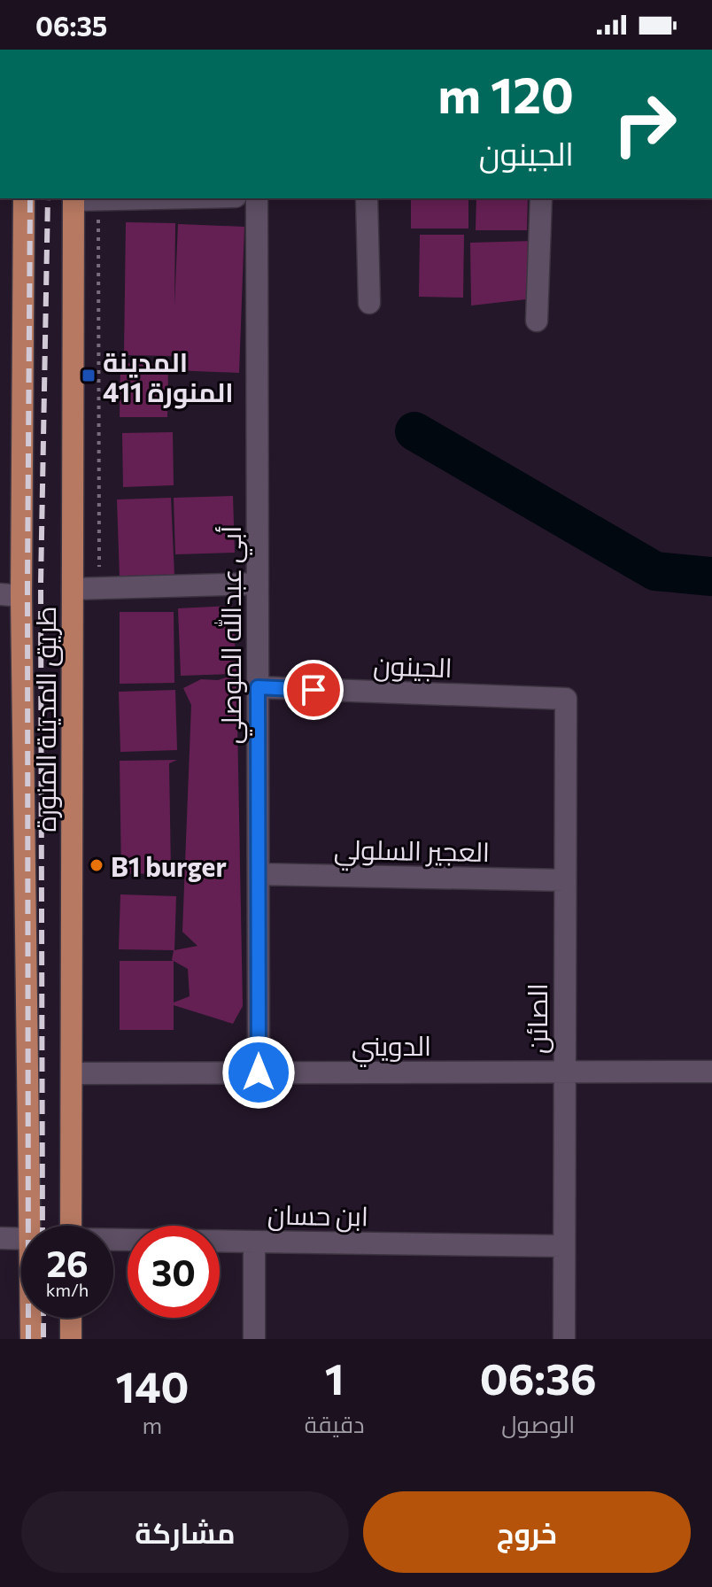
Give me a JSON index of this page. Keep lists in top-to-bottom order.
{
  "streets": {
    "main road": ["طريق المدينة المنورة"],
    "street": [
      "أبي عبدالله الموصلي",
      "الجينون",
      "العجير السلولي",
      "الصائن",
      "الدويني",
      "ابن حسان"
    ]
  },
  "crossings": [
    ["أبي عبدالله الموصلي", "الجينون"],
    ["أبي عبدالله الموصلي", "العجير السلولي"],
    ["أبي عبدالله الموصلي", "الدويني"],
    ["الجينون", "الصائن"],
    ["طريق المدينة المنورة", "الدويني"],
    ["العجير السلولي", "الصائن"],
    ["الصائن", "الدويني"],
    ["الصائن", "ابن حسان"]
  ],
  "places": {
    "transit": ["المدينة المنورة 411"],
    "other": ["B1 burger"]
  },
  "page": {
    "status": "06:35",
    "turn": ["120 m", "الجينون"],
    "speed": "26 km/h",
    "limit": "30",
    "eta": [
      "06:36",
      "الوصول",
      "1",
      "دقيقة",
      "140",
      "m"
    ],
    "buttons": ["خروج", "مشاركة"]
  }
}
